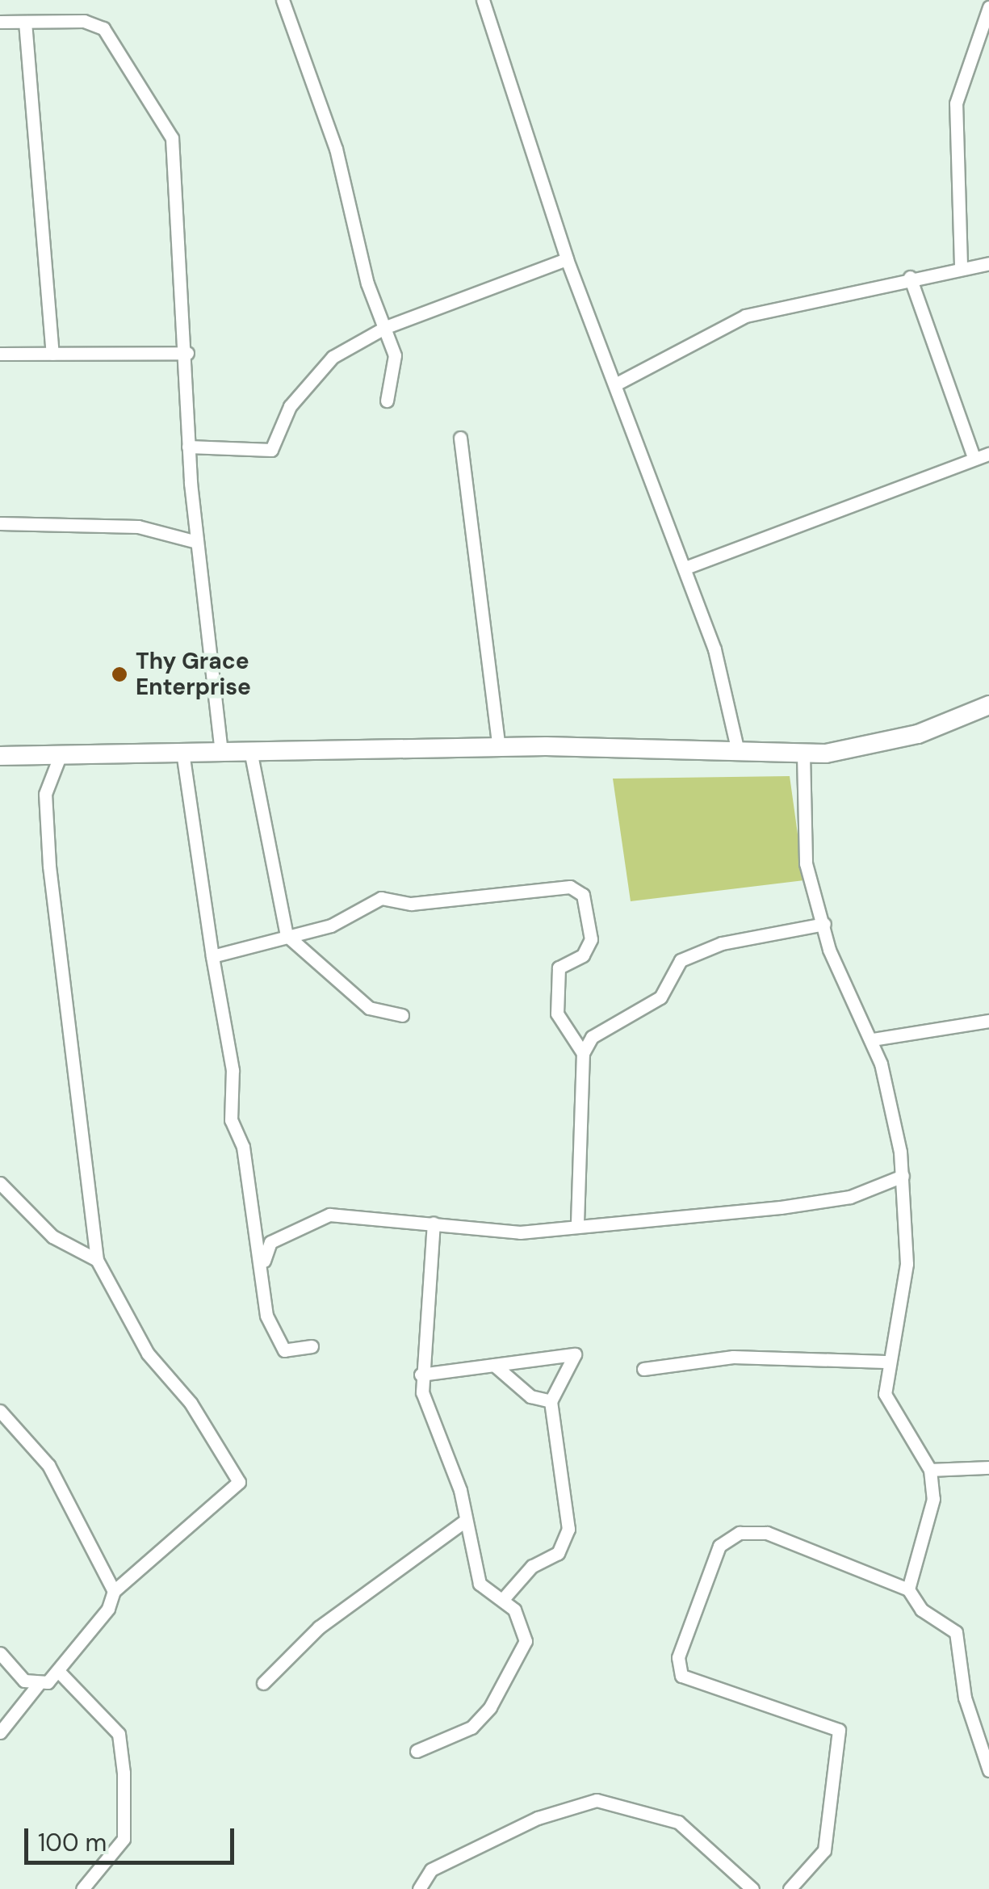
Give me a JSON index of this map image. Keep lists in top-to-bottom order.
{
  "places": ["Thy Grace Enterprise"],
  "scale_bar": "100 m"
}
